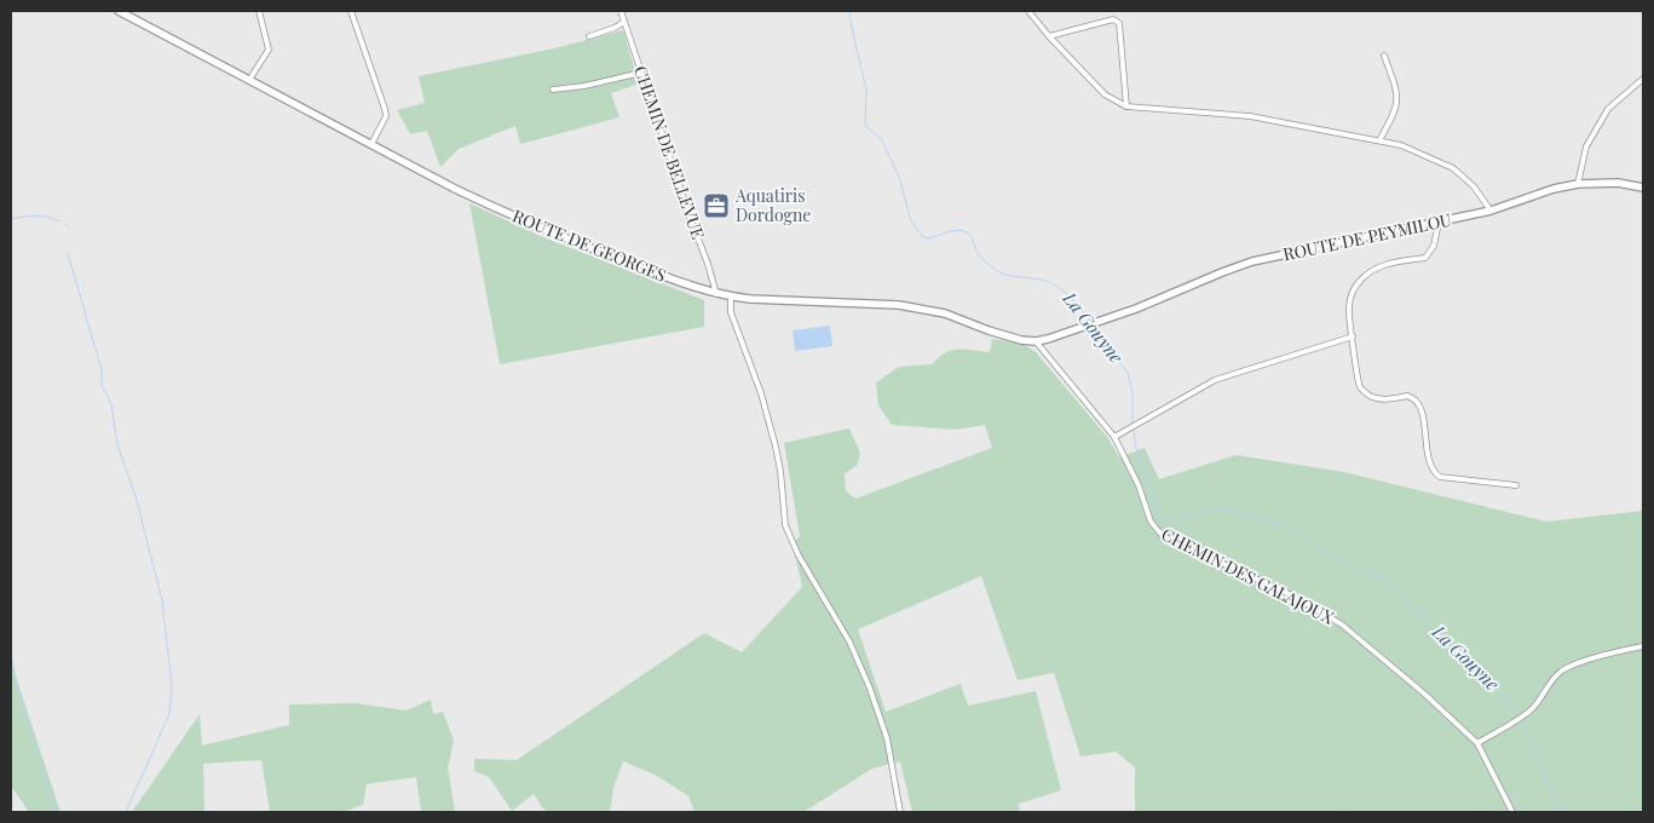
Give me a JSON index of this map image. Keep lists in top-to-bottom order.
{
  "streets": {
    "street": [
      "CHEMIN DE BELLEVUE",
      "ROUTE DE PEYMILOU",
      "ROUTE DE GEORGES",
      "CHEMIN DES GALAJOUX"
    ]
  },
  "crossings": [
    ["CHEMIN DE BELLEVUE", "ROUTE DE GEORGES"],
    ["ROUTE DE PEYMILOU", "ROUTE DE GEORGES"],
    ["ROUTE DE GEORGES", "CHEMIN DES GALAJOUX"]
  ],
  "water": ["La Gouyne"],
  "places": {
    "office": ["Aquatiris Dordogne"]
  }
}
